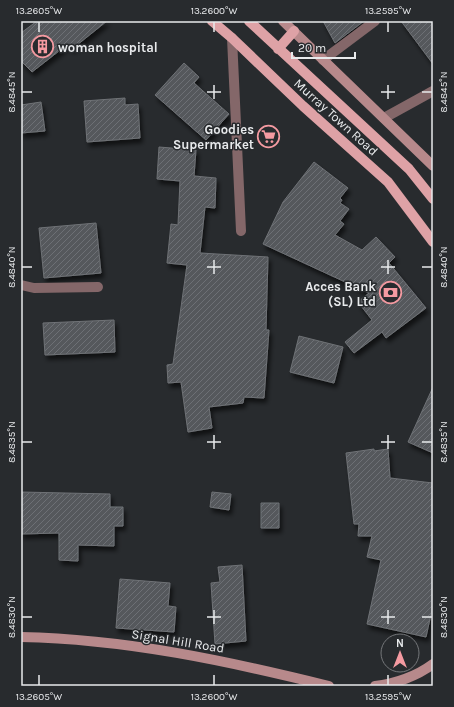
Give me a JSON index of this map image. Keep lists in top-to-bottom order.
{
  "streets": {
    "main road": ["Murray Town Road", "Signal Hill Road"]
  },
  "places": {
    "building": ["woman hospital"],
    "supermarket": ["Goodies Supermarket"],
    "bank": ["Acces Bank (SL) Ltd"]
  },
  "scale_bar": "20 m",
  "north": "top",
  "coordinates": [
    "13.2605°W",
    "13.2600°W",
    "13.2595°W",
    "8.4845°N",
    "8.4840°N",
    "8.4835°N",
    "8.4830°N"
  ]
}
